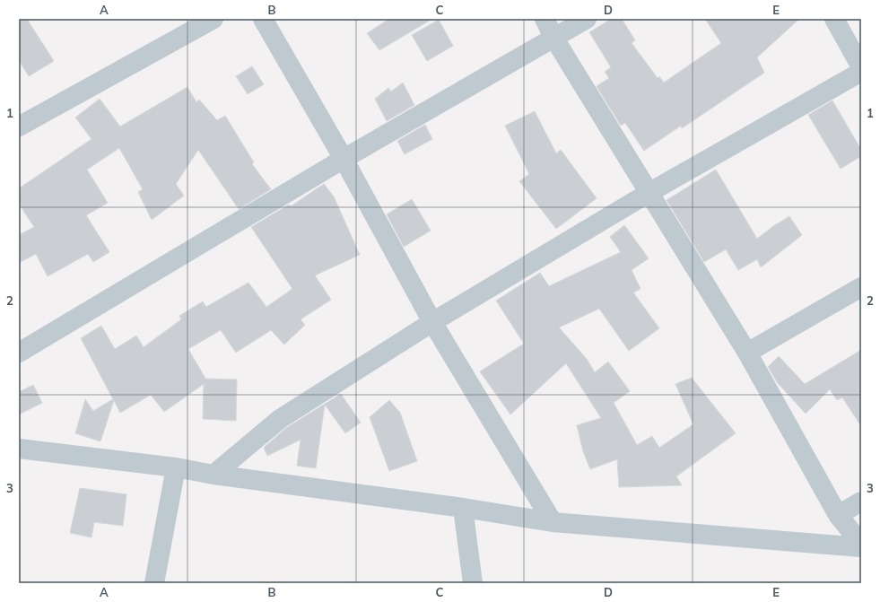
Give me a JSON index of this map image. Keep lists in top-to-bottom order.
{
  "grid": {
    "columns": [
      "A",
      "B",
      "C",
      "D",
      "E"
    ],
    "rows": ["1", "2", "3"]
  }
}
